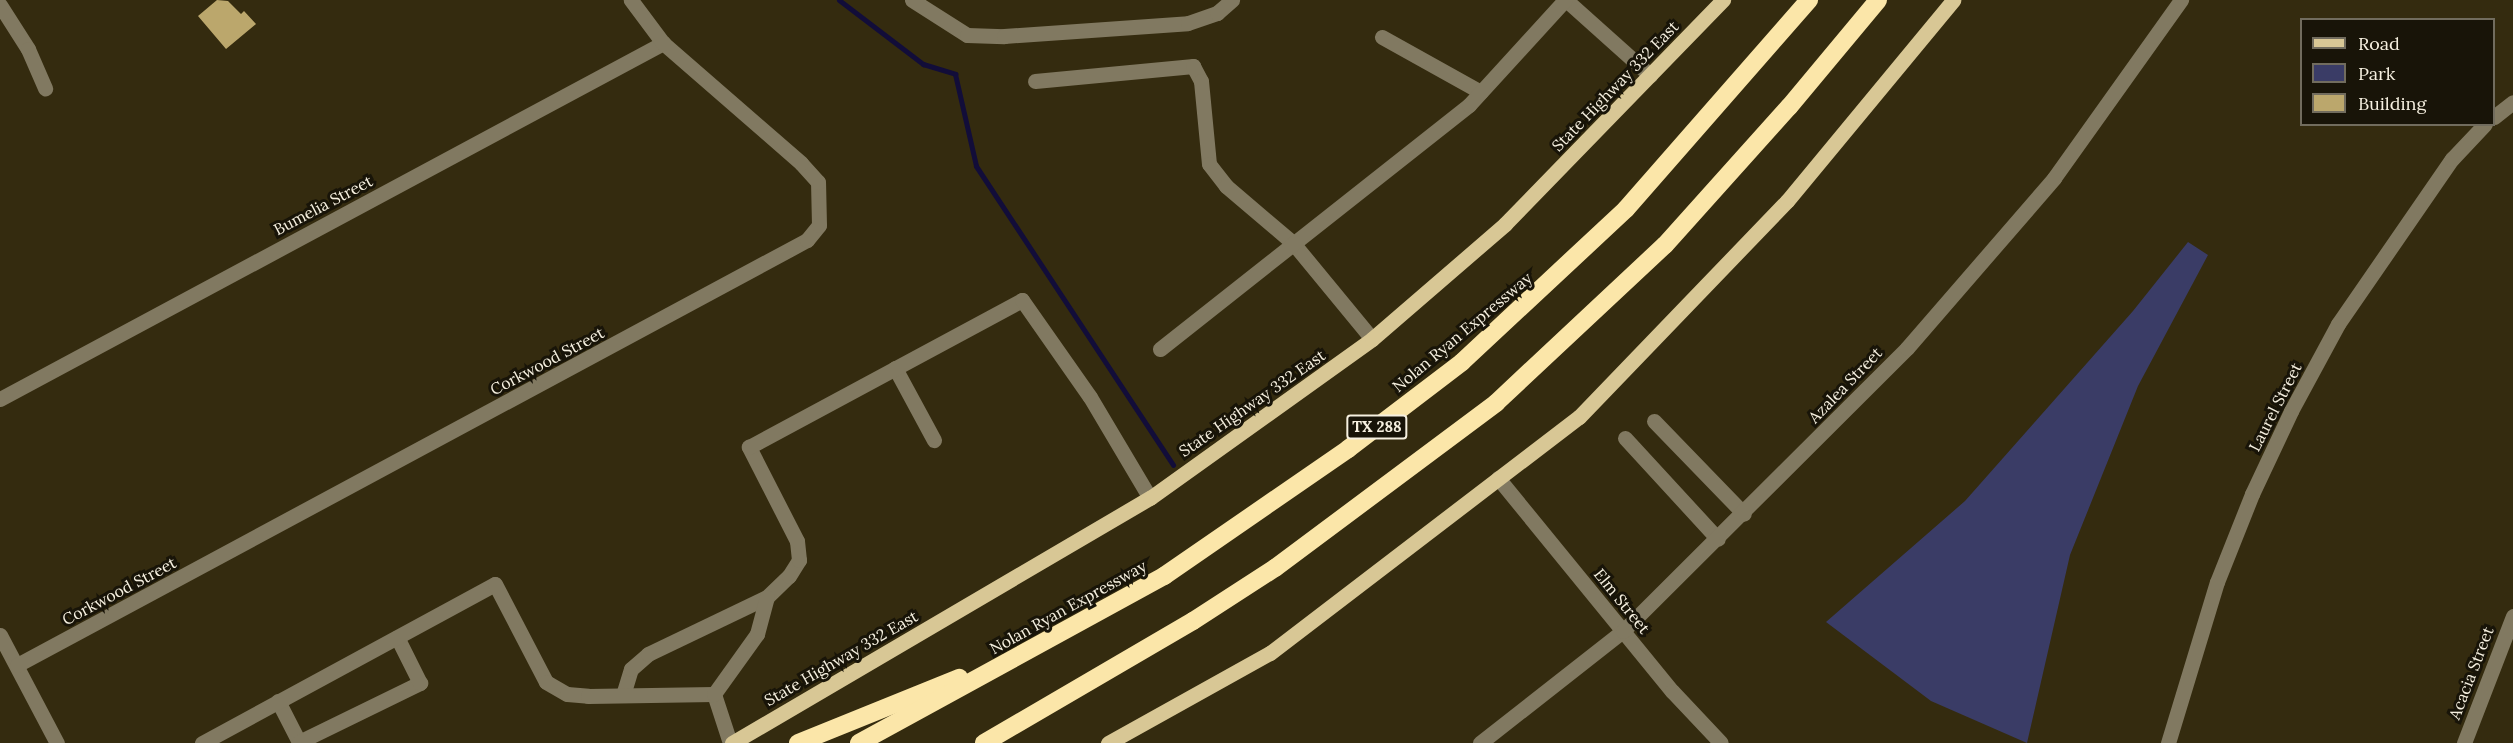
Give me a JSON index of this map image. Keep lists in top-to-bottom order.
{
  "streets": {
    "highway": ["Nolan Ryan Expressway", "TX 288"],
    "main road": ["State Highway 332 East"],
    "street": [
      "Bumelia Street",
      "Corkwood Street",
      "Azalea Street",
      "Laurel Street",
      "Elm Street",
      "Acacia Street"
    ]
  },
  "crossings": [
    ["Bumelia Street", "Corkwood Street"],
    ["Azalea Street", "Elm Street"]
  ],
  "legend": ["Road", "Park", "Building"]
}
